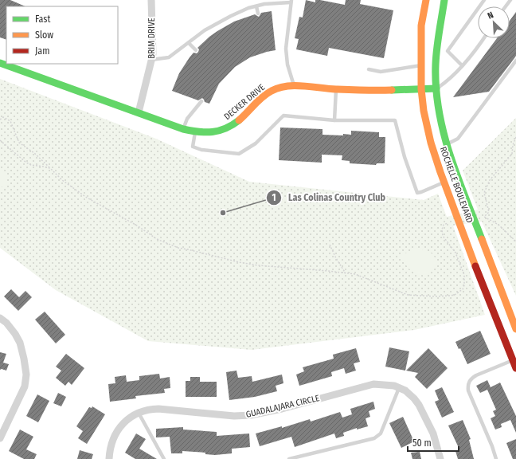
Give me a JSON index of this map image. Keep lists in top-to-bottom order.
{
  "streets": {
    "main road": ["DECKER DRIVE", "ROCHELLE BOULEVARD"],
    "street": ["BRIM DRIVE", "GUADALAJARA CIRCLE"]
  },
  "crossings": [
    ["BRIM DRIVE", "DECKER DRIVE"],
    ["DECKER DRIVE", "ROCHELLE BOULEVARD"]
  ],
  "places": ["Las Colinas Country Club"],
  "legend": ["Fast", "Slow", "Jam"],
  "scale_bar": "50 m",
  "north": "top left"
}
